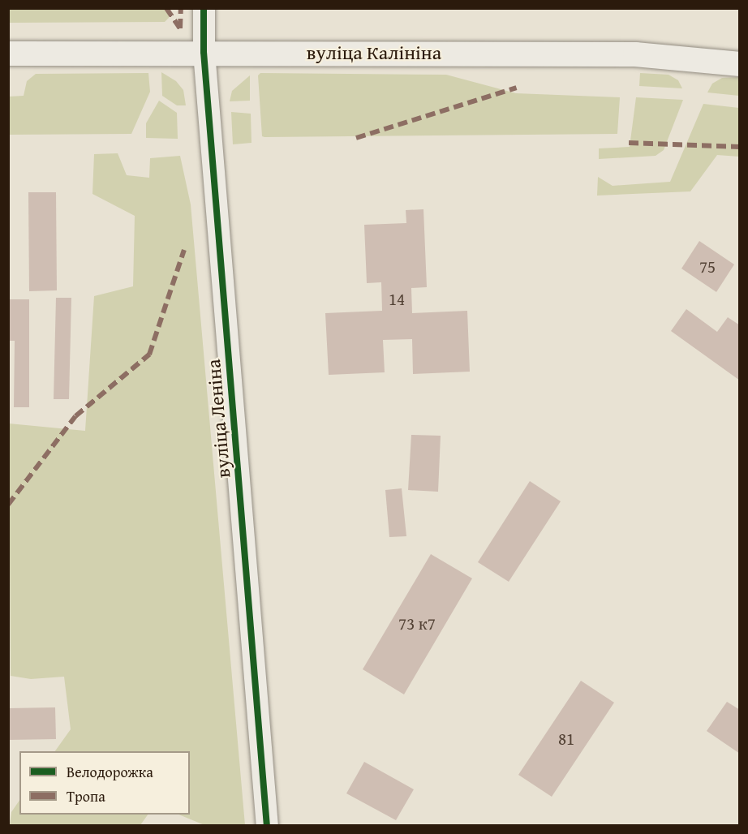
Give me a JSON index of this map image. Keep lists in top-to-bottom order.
{
  "streets": {
    "main road": ["вуліца Калініна"],
    "street": ["вуліца Леніна"]
  },
  "crossings": [
    ["вуліца Калініна", "вуліца Леніна"]
  ],
  "house_numbers": [
    "75",
    "14",
    "73 к7",
    "81"
  ],
  "legend": ["Велодорожка", "Тропа"]
}
